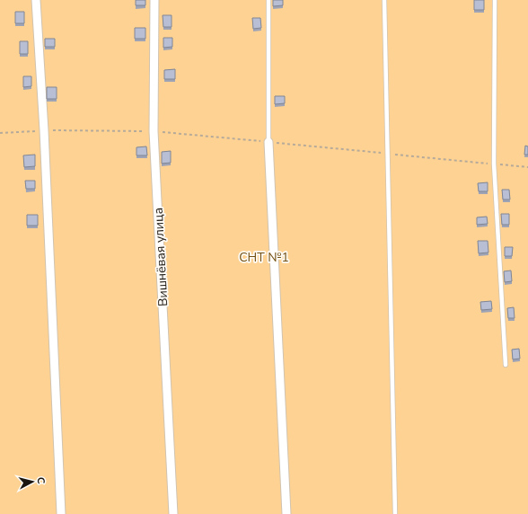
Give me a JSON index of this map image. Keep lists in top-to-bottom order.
{
  "streets": {
    "street": ["Вишнёвая улица"]
  },
  "parks": ["СНТ №1"],
  "north": "right"
}
